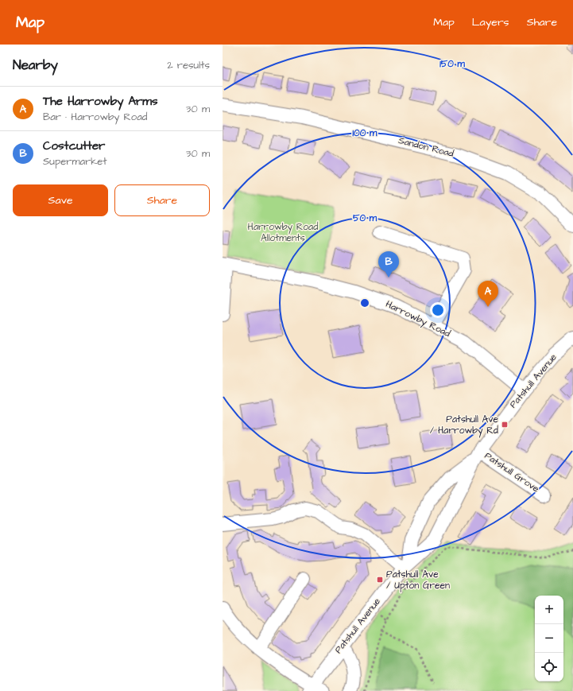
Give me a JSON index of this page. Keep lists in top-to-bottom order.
{
  "streets": {
    "street": [
      "Sandon Road",
      "Harrowby Road",
      "Patshull Avenue",
      "Patshull Grove"
    ]
  },
  "crossings": [
    ["Harrowby Road", "Patshull Avenue"],
    ["Patshull Avenue", "Patshull Grove"]
  ],
  "parks": ["Harrowby Road Allotments"],
  "places": {
    "transit": ["Patshull Ave / Harrowby Rd", "Patshull Ave / Upton Green"]
  },
  "page": {
    "header": "Map",
    "nav": ["Map", "Layers", "Share"],
    "heading": ["Nearby", "2 results"],
    "list": [
      {
        "mark": "A",
        "name": "The Harrowby Arms",
        "note": "Bar · Harrowby Road",
        "value": "30 m"
      },
      {
        "mark": "B",
        "name": "Costcutter",
        "note": "Supermarket",
        "value": "30 m"
      }
    ],
    "buttons": ["Save", "Share"],
    "pins": ["B", "A"],
    "map_buttons": ["+", "−"]
  },
  "rings": ["150 m", "100 m", "50 m"]
}
